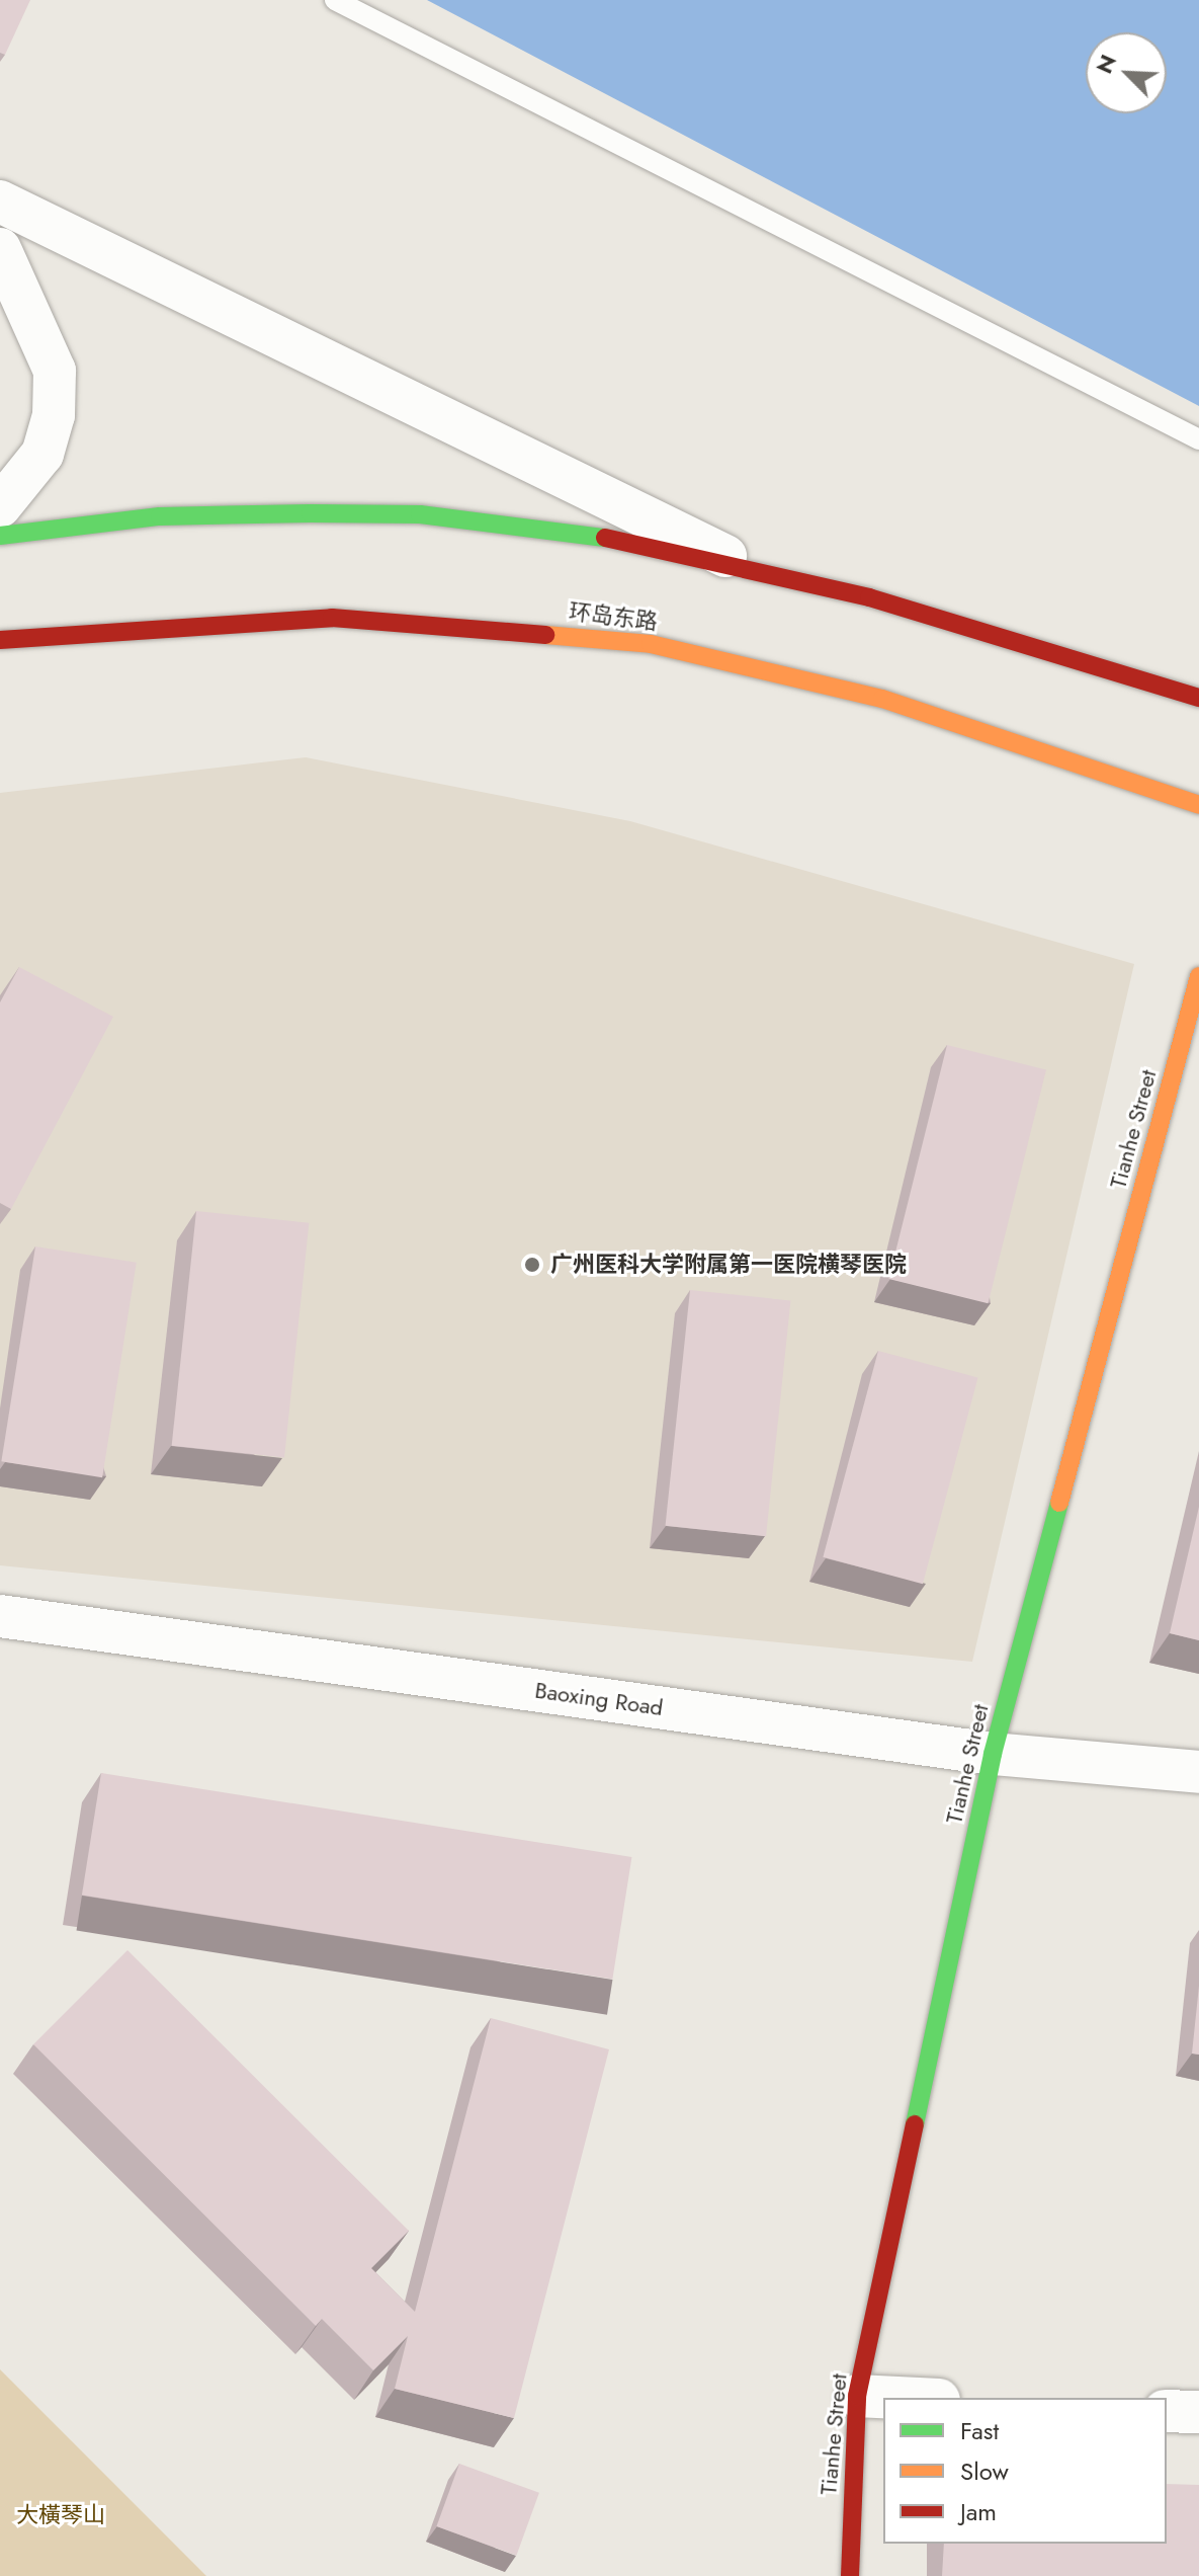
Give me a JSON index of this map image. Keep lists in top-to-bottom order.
{
  "streets": {
    "main road": ["环岛东路", "Tianhe Street"],
    "street": ["Baoxing Road"]
  },
  "crossings": [
    ["Tianhe Street", "Baoxing Road"]
  ],
  "parks": ["大橫琴山"],
  "places": ["广州医科大学附属第一医院横琴医院"],
  "legend": ["Fast", "Slow", "Jam"],
  "north": "top left"
}
